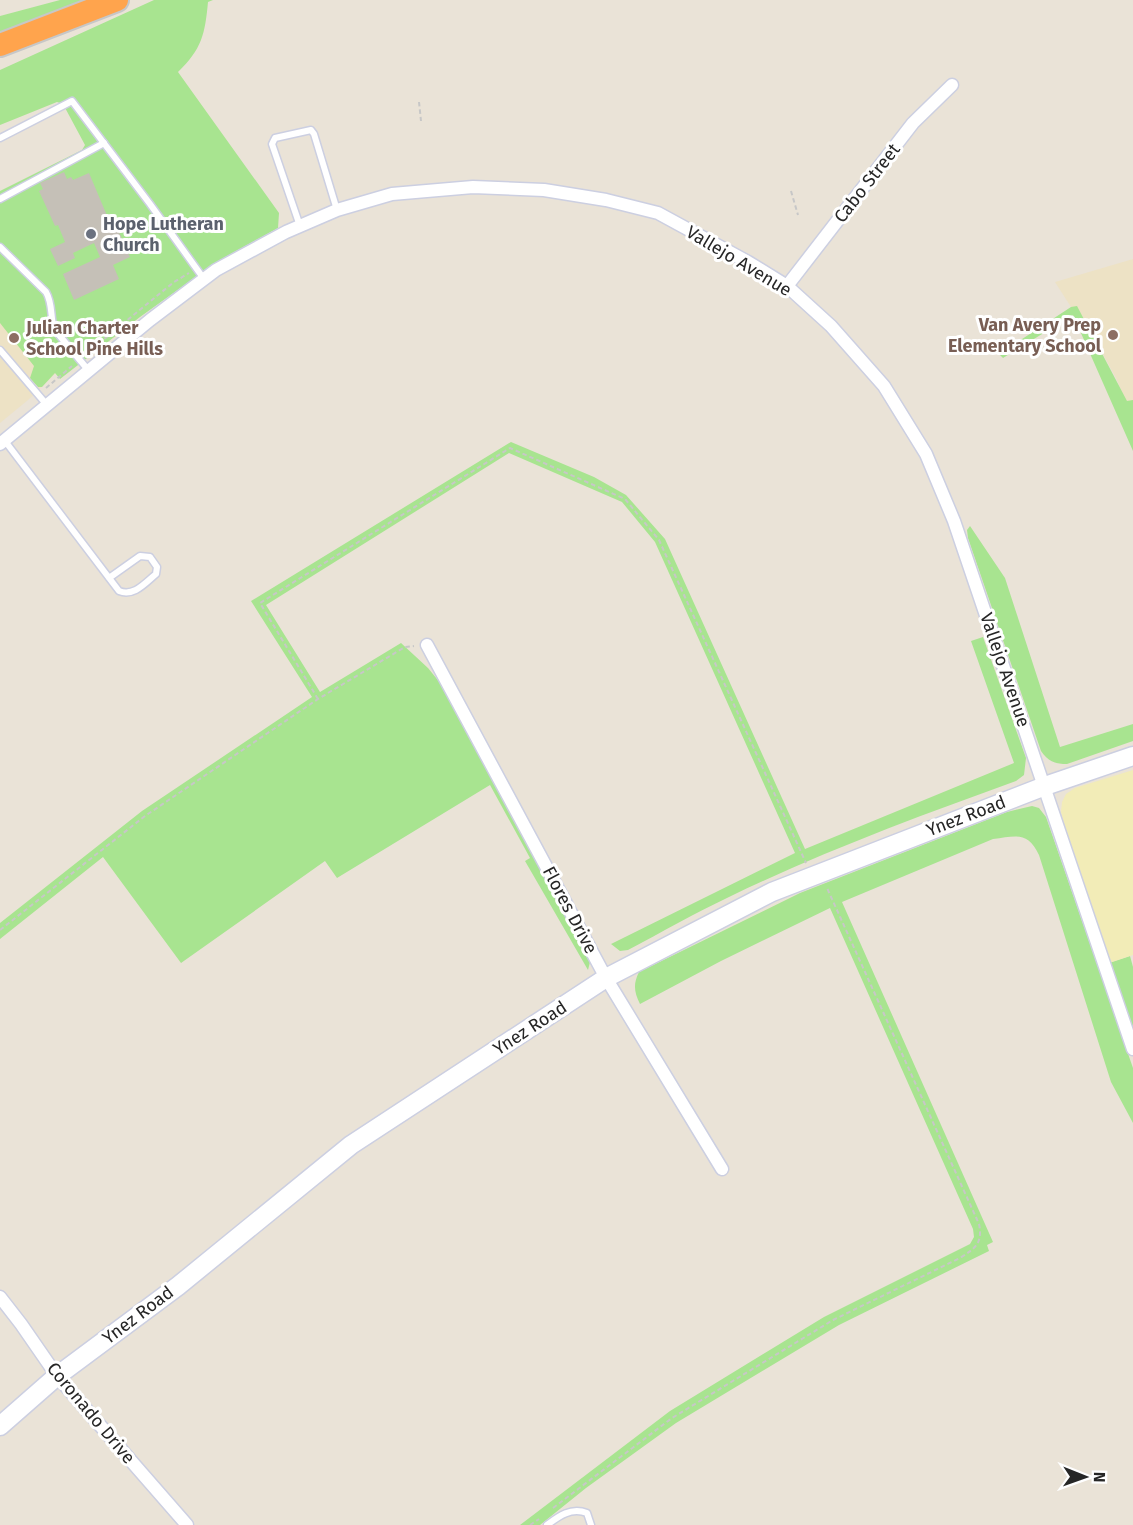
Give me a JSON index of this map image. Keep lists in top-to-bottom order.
{
  "streets": {
    "main road": ["Ynez Road"],
    "street": [
      "Cabo Street",
      "Vallejo Avenue",
      "Flores Drive",
      "Coronado Drive"
    ]
  },
  "crossings": [
    ["Cabo Street", "Vallejo Avenue"],
    ["Vallejo Avenue", "Ynez Road"],
    ["Ynez Road", "Flores Drive"],
    ["Ynez Road", "Coronado Drive"]
  ],
  "places": ["Hope Lutheran Church", "Van Avery Prep Elementary School", "Julian Charter School Pine Hills"],
  "north": "right"
}
